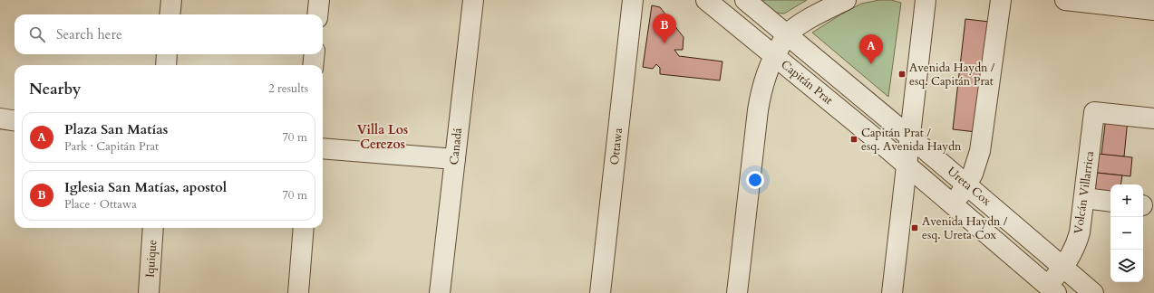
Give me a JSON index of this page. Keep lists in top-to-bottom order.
{
  "streets": {
    "street": [
      "Capitán Prat",
      "Canadá",
      "Ottawa",
      "Ureta Cox",
      "Volcán Villarrica",
      "Iquique"
    ]
  },
  "crossings": [
    ["Capitán Prat", "Ureta Cox"],
    ["Ureta Cox", "Volcán Villarrica"]
  ],
  "districts": ["Villa Los Cerezos"],
  "places": {
    "transit": ["Avenida Haydn / esq. Capitán Prat", "Capitán Prat / esq. Avenida Haydn", "Avenida Haydn / esq. Ureta Cox"]
  },
  "page": {
    "pins": ["B", "A"],
    "search": "Search here",
    "heading": ["Nearby", "2 results"],
    "list": [
      {
        "mark": "A",
        "name": "Plaza San Matías",
        "note": "Park · Capitán Prat",
        "value": "70 m"
      },
      {
        "mark": "B",
        "name": "Iglesia San Matías, apostol",
        "note": "Place · Ottawa",
        "value": "70 m"
      }
    ],
    "map_buttons": ["+", "−"]
  }
}
